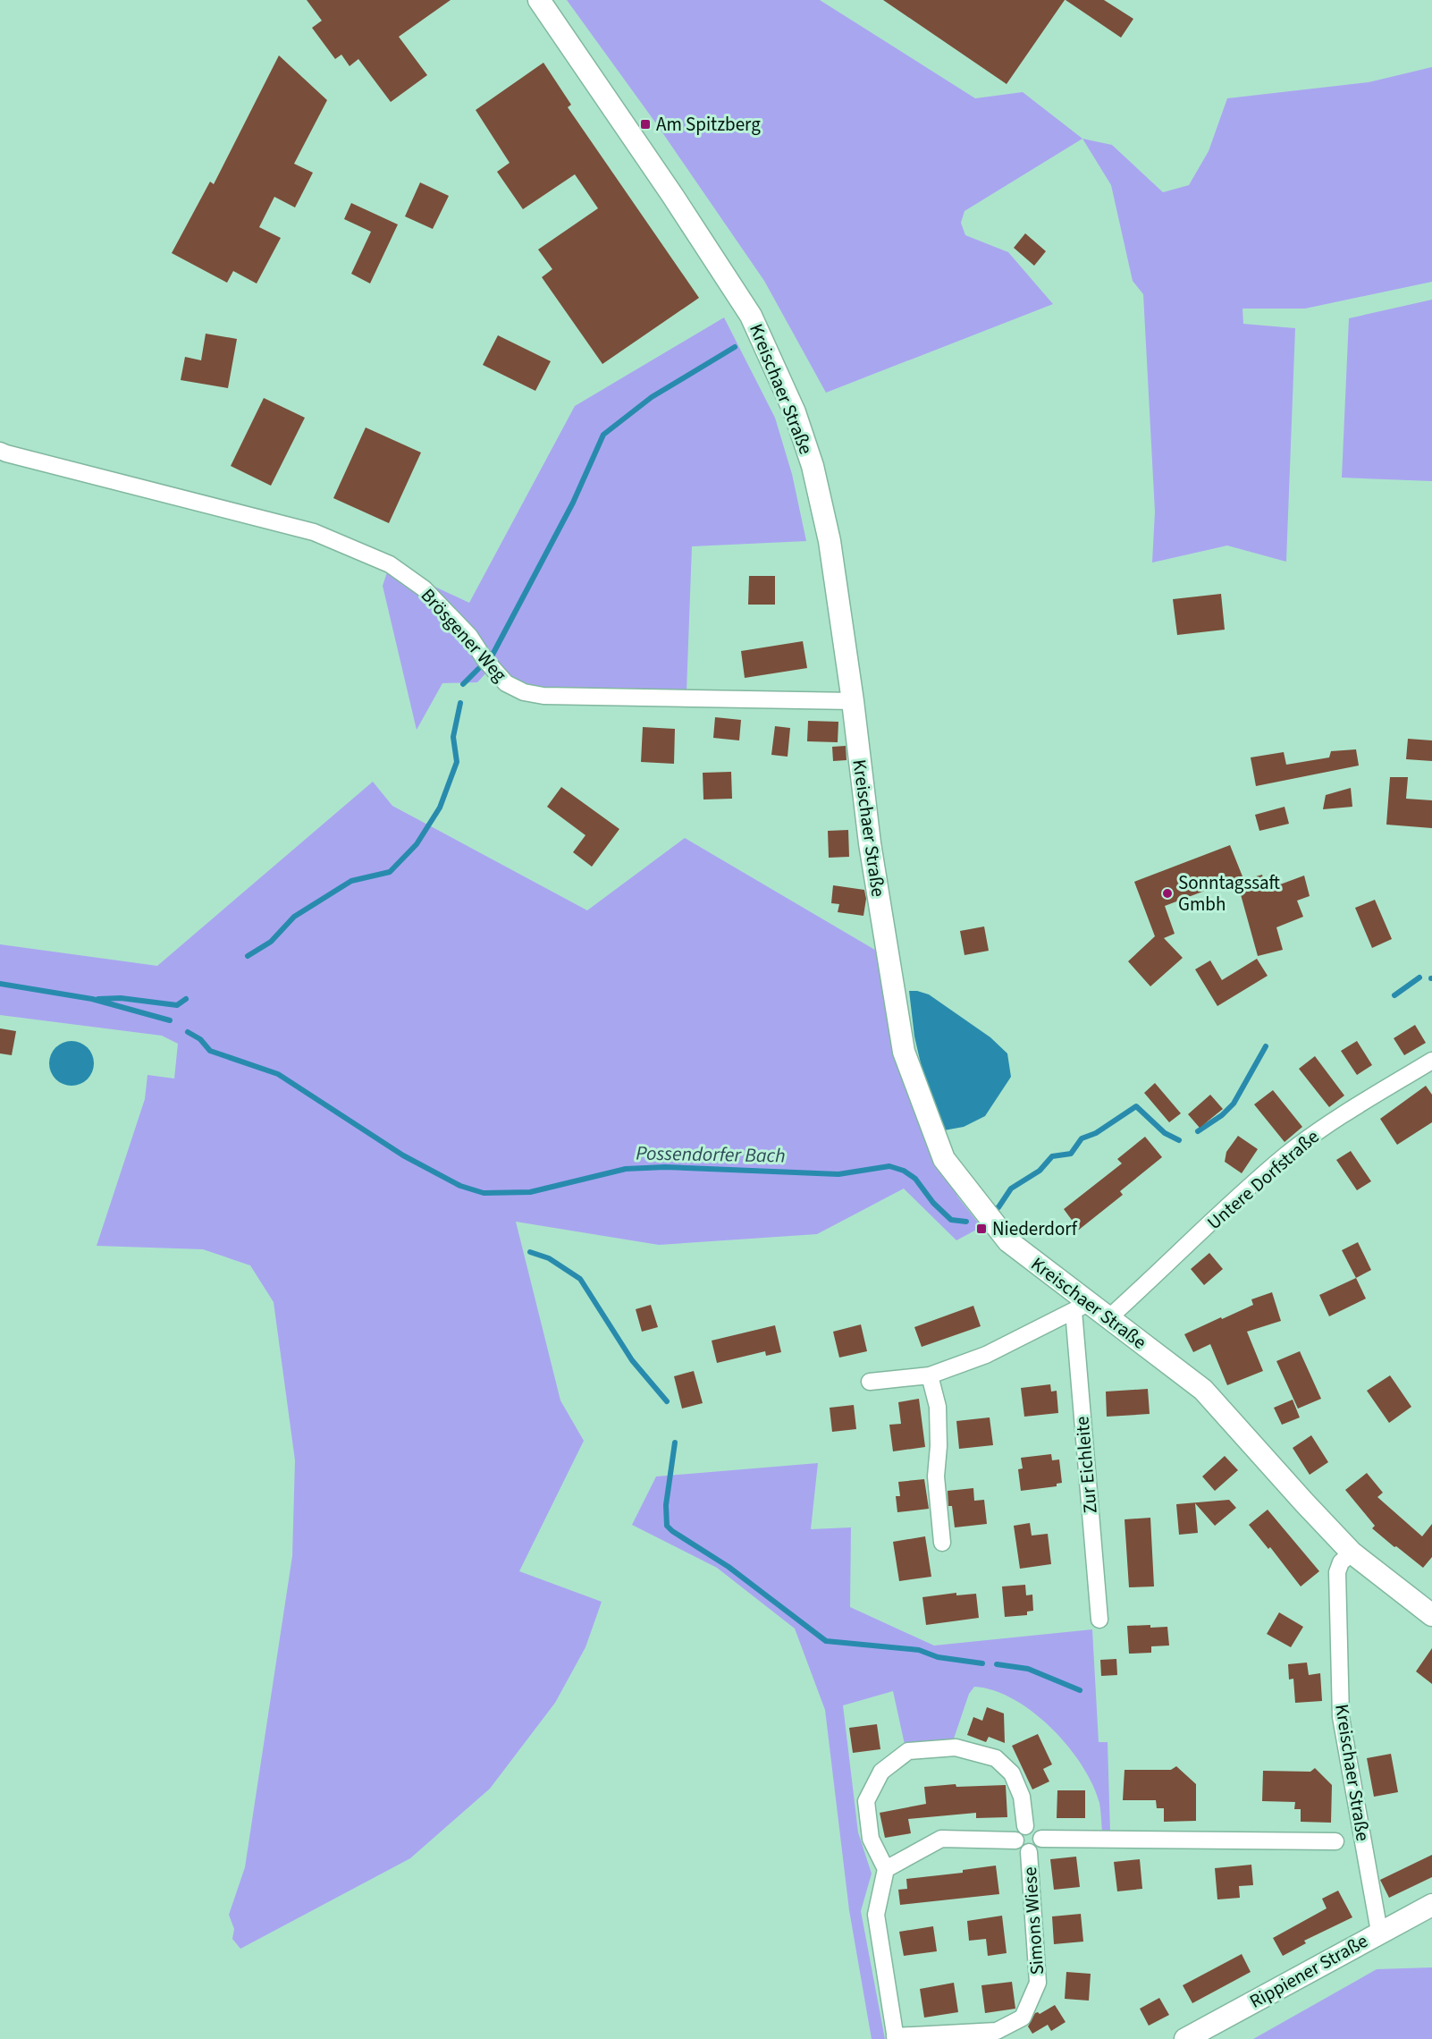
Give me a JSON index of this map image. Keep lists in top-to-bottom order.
{
  "streets": {
    "main road": ["Kreischaer Straße", "Rippiener Straße"],
    "street": [
      "Brösgener Weg",
      "Untere Dorfstraße",
      "Zur Eichleite",
      "Simons Wiese"
    ]
  },
  "crossings": [
    ["Kreischaer Straße", "Brösgener Weg"],
    ["Kreischaer Straße", "Untere Dorfstraße"],
    ["Kreischaer Straße", "Zur Eichleite"],
    ["Kreischaer Straße", "Rippiener Straße"]
  ],
  "water": ["Possendorfer Bach"],
  "places": {
    "transit": ["Am Spitzberg", "Niederdorf"],
    "other": ["Sonntagssaft Gmbh"]
  }
}
